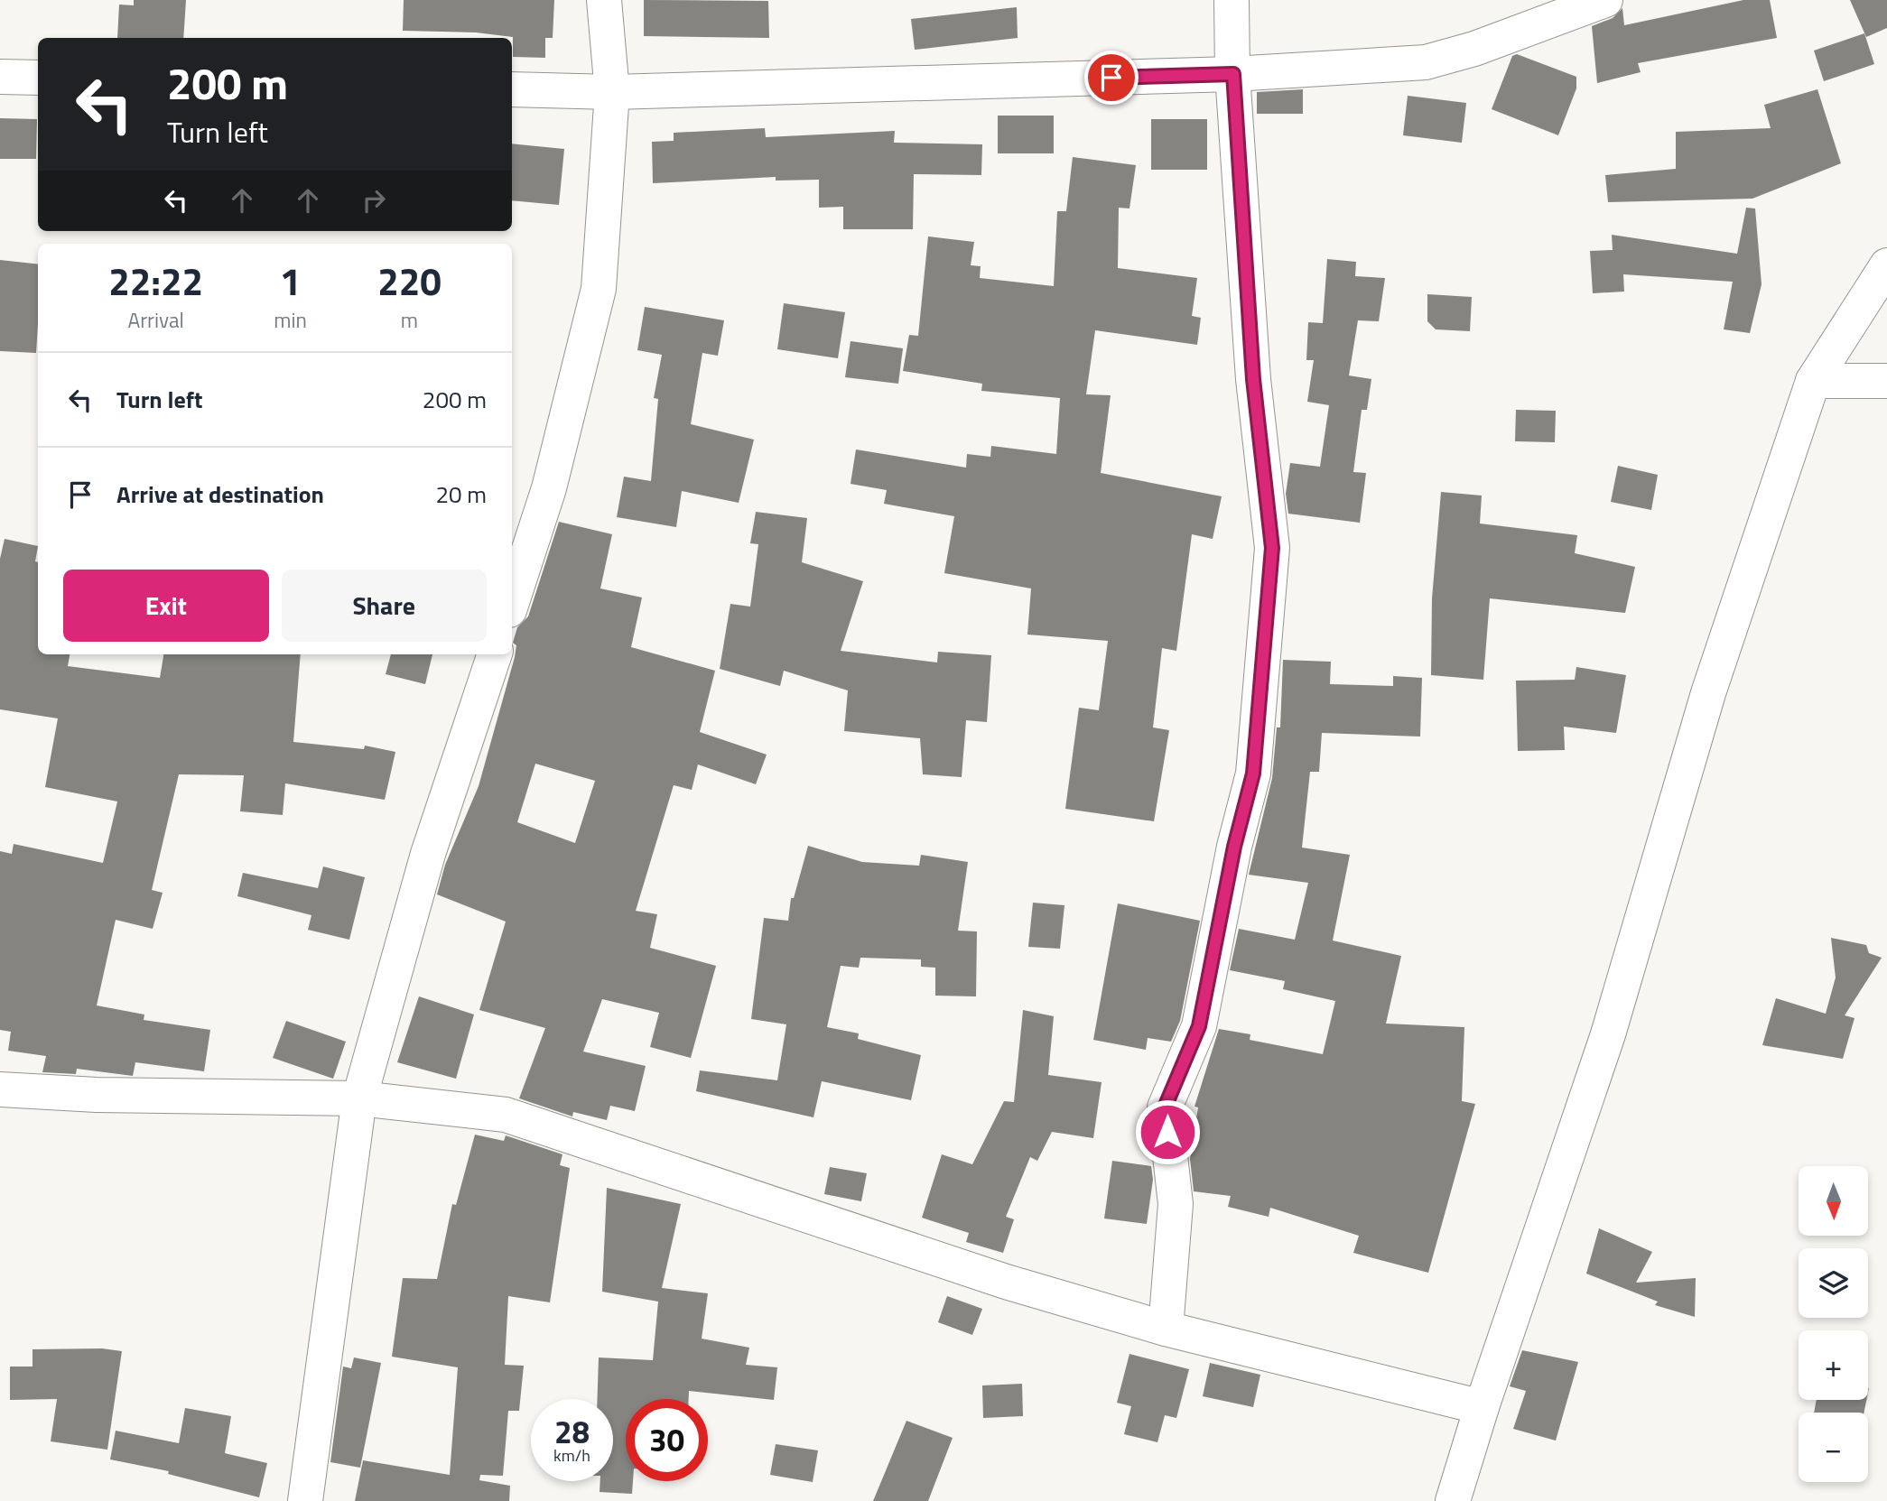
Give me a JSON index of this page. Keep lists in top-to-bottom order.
{
  "north": "bottom",
  "page": {
    "turn": ["200 m", "Turn left"],
    "eta": [
      "22:22",
      "Arrival",
      "1",
      "min",
      "220",
      "m"
    ],
    "list": [
      {
        "name": "Turn left",
        "value": "200 m"
      },
      {
        "name": "Arrive at destination",
        "value": "20 m"
      }
    ],
    "buttons": ["Exit", "Share"],
    "map_buttons": ["+", "−"],
    "speed": "28 km/h",
    "limit": "30"
  }
}
